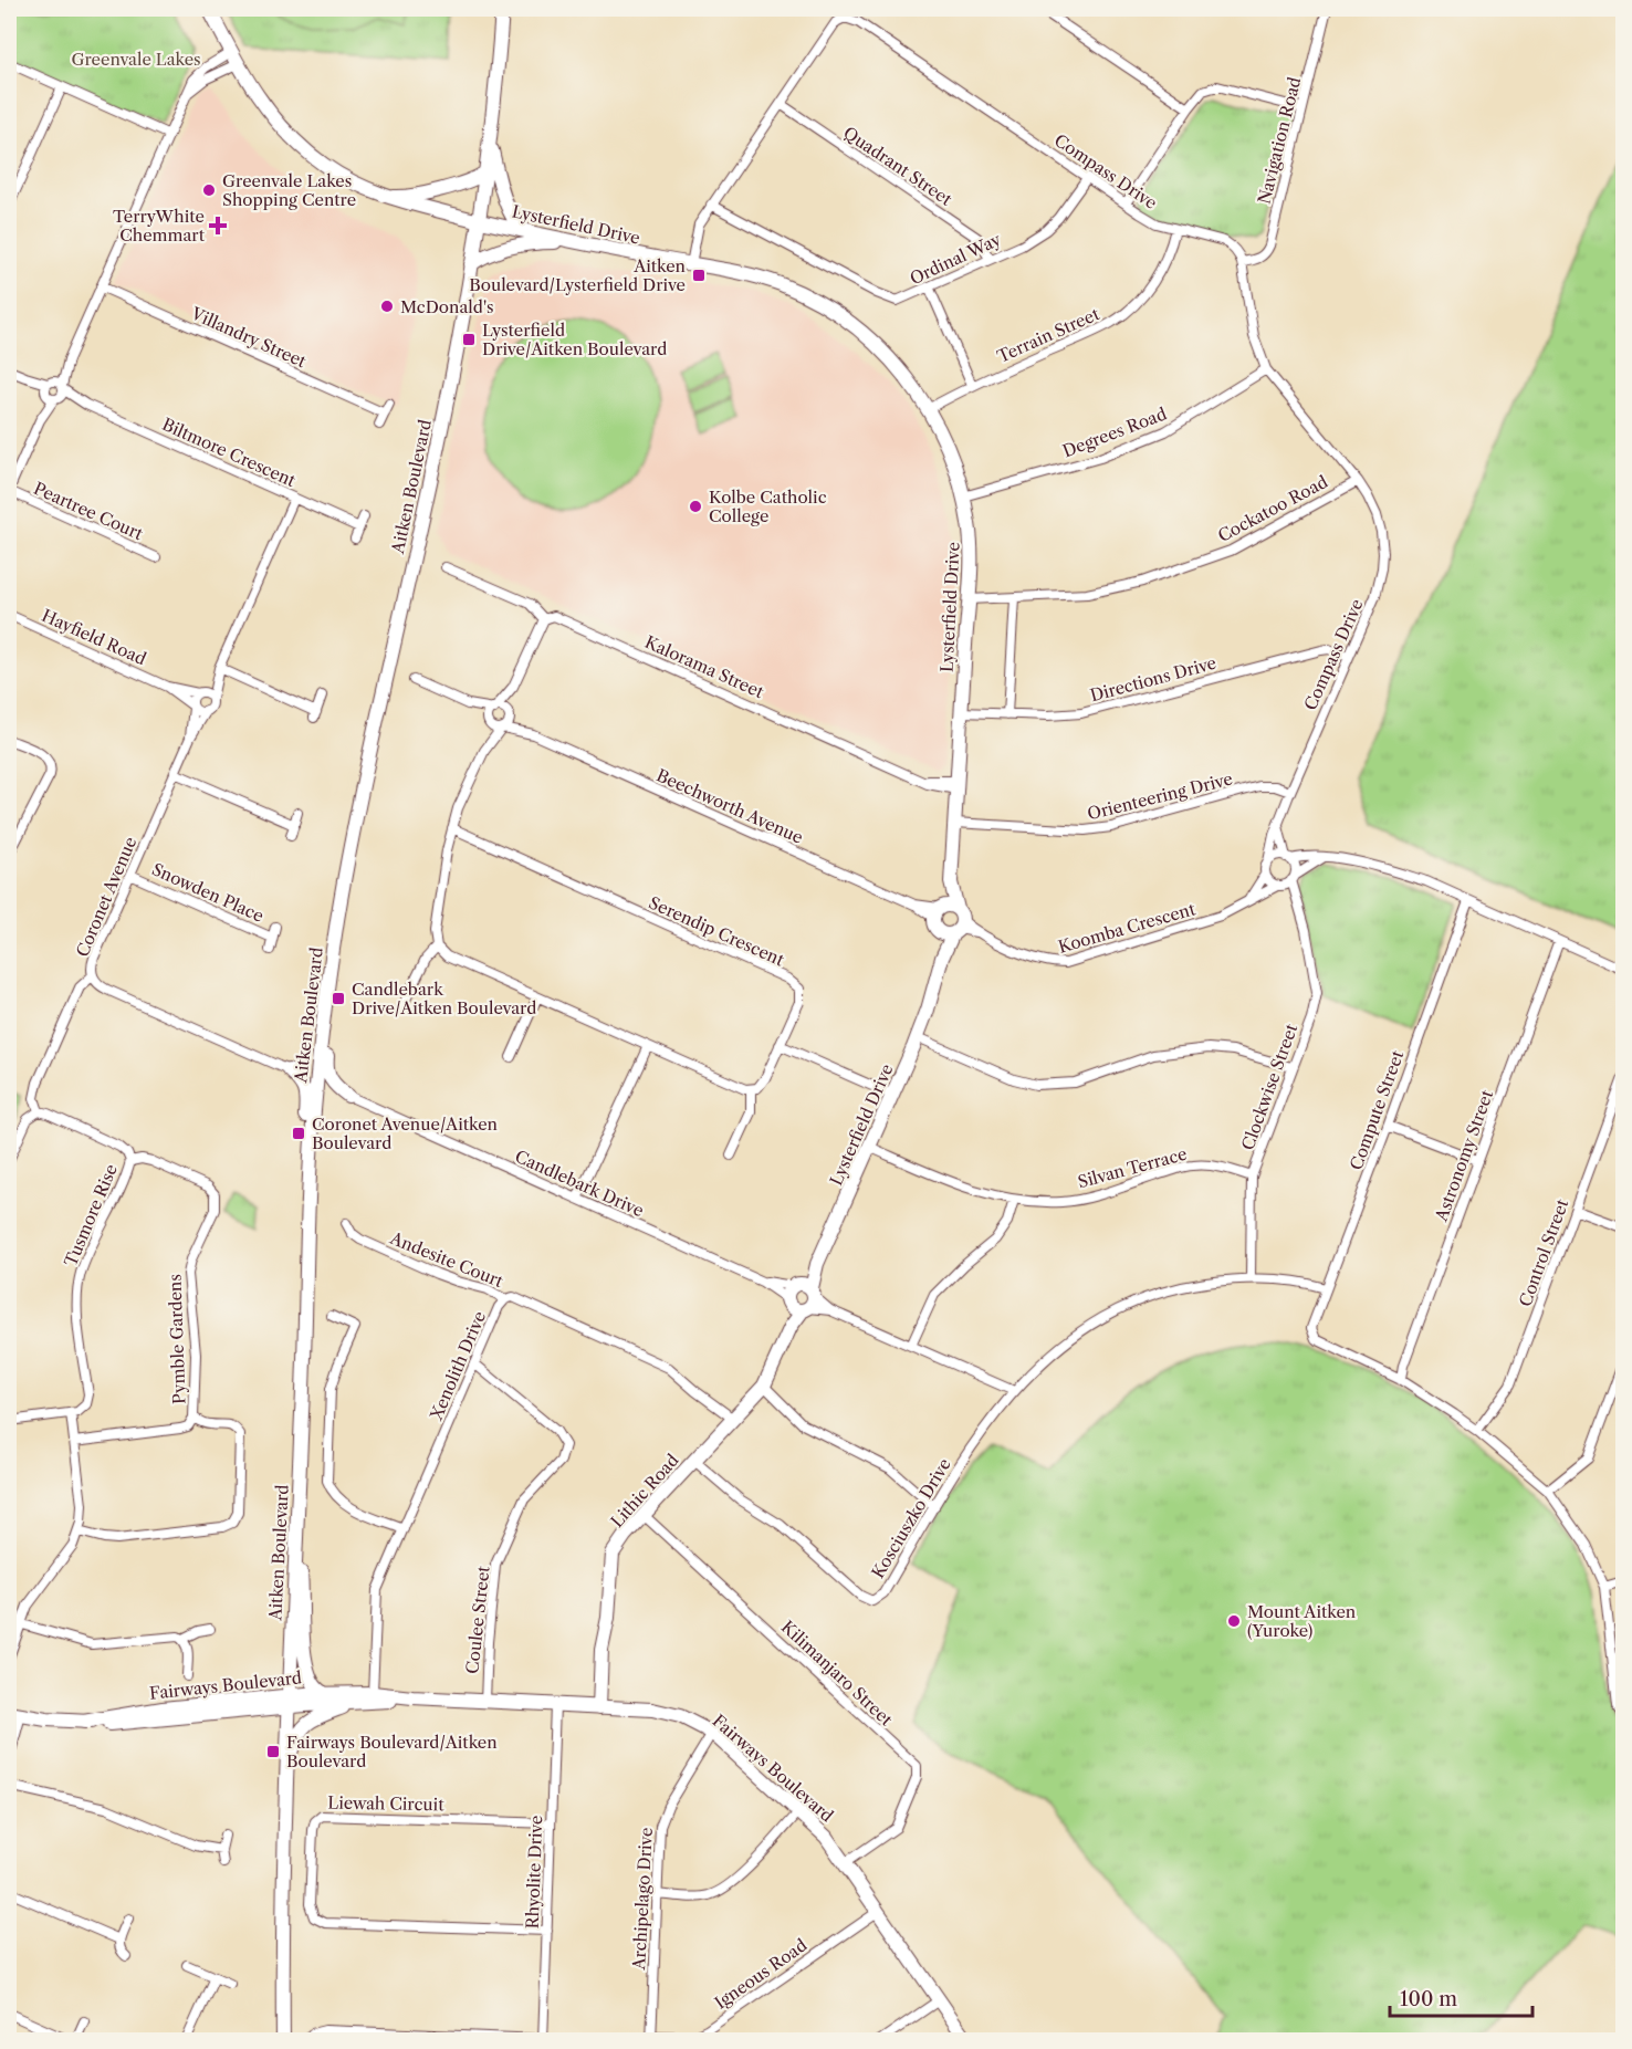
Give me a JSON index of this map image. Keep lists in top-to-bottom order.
{
  "streets": {
    "street": [
      "Navigation Road",
      "Quadrant Street",
      "Compass Drive",
      "Lysterfield Drive",
      "Ordinal Way",
      "Terrain Street",
      "Villandry Street",
      "Degrees Road",
      "Biltmore Crescent",
      "Aitken Boulevard",
      "Cockatoo Road",
      "Peartree Court",
      "Hayfield Road",
      "Kalorama Street",
      "Directions Drive",
      "Orienteering Drive",
      "Beechworth Avenue",
      "Snowden Place",
      "Coronet Avenue",
      "Koomba Crescent",
      "Serendip Crescent",
      "Clockwise Street",
      "Compute Street",
      "Astronomy Street",
      "Silvan Terrace",
      "Candlebark Drive",
      "Tusmore Rise",
      "Control Street",
      "Andesite Court",
      "Pymble Gardens",
      "Xenolith Drive",
      "Lithic Road",
      "Kosciuszko Drive",
      "Coulee Street",
      "Kilimanjaro Street",
      "Fairways Boulevard",
      "Liewah Circuit",
      "Rhyolite Drive",
      "Archipelago Drive",
      "Igneous Road"
    ]
  },
  "crossings": [
    ["Navigation Road", "Compass Drive"],
    ["Quadrant Street", "Compass Drive"],
    ["Quadrant Street", "Ordinal Way"],
    ["Compass Drive", "Lysterfield Drive"],
    ["Compass Drive", "Ordinal Way"],
    ["Compass Drive", "Terrain Street"],
    ["Compass Drive", "Degrees Road"],
    ["Compass Drive", "Cockatoo Road"],
    ["Compass Drive", "Directions Drive"],
    ["Compass Drive", "Orienteering Drive"],
    ["Compass Drive", "Koomba Crescent"],
    ["Compass Drive", "Clockwise Street"],
    ["Lysterfield Drive", "Terrain Street"],
    ["Lysterfield Drive", "Degrees Road"],
    ["Lysterfield Drive", "Aitken Boulevard"],
    ["Lysterfield Drive", "Cockatoo Road"],
    ["Lysterfield Drive", "Kalorama Street"],
    ["Lysterfield Drive", "Directions Drive"],
    ["Lysterfield Drive", "Orienteering Drive"],
    ["Lysterfield Drive", "Beechworth Avenue"],
    ["Lysterfield Drive", "Koomba Crescent"],
    ["Lysterfield Drive", "Silvan Terrace"],
    ["Lysterfield Drive", "Candlebark Drive"],
    ["Lysterfield Drive", "Lithic Road"],
    ["Aitken Boulevard", "Fairways Boulevard"],
    ["Hayfield Road", "Coronet Avenue"],
    ["Snowden Place", "Coronet Avenue"],
    ["Koomba Crescent", "Clockwise Street"],
    ["Clockwise Street", "Silvan Terrace"],
    ["Clockwise Street", "Kosciuszko Drive"],
    ["Compute Street", "Astronomy Street"],
    ["Compute Street", "Kosciuszko Drive"],
    ["Candlebark Drive", "Lithic Road"],
    ["Candlebark Drive", "Kosciuszko Drive"],
    ["Tusmore Rise", "Pymble Gardens"],
    ["Andesite Court", "Xenolith Drive"],
    ["Xenolith Drive", "Lithic Road"],
    ["Xenolith Drive", "Coulee Street"],
    ["Xenolith Drive", "Fairways Boulevard"],
    ["Lithic Road", "Kosciuszko Drive"],
    ["Lithic Road", "Kilimanjaro Street"],
    ["Lithic Road", "Fairways Boulevard"],
    ["Coulee Street", "Fairways Boulevard"],
    ["Kilimanjaro Street", "Fairways Boulevard"],
    ["Fairways Boulevard", "Rhyolite Drive"],
    ["Fairways Boulevard", "Archipelago Drive"],
    ["Fairways Boulevard", "Igneous Road"],
    ["Liewah Circuit", "Rhyolite Drive"],
    ["Archipelago Drive", "Igneous Road"]
  ],
  "parks": ["Greenvale Lakes"],
  "places": {
    "other": [
      "Greenvale Lakes Shopping Centre",
      "McDonald's",
      "Kolbe Catholic College",
      "Mount Aitken (Yuroke)"
    ],
    "health": ["TerryWhite Chemmart"],
    "transit": [
      "Aitken Boulevard/Lysterfield Drive",
      "Lysterfield Drive/Aitken Boulevard",
      "Candlebark Drive/Aitken Boulevard",
      "Coronet Avenue/Aitken Boulevard",
      "Fairways Boulevard/Aitken Boulevard"
    ]
  },
  "scale_bar": "100 m"
}
